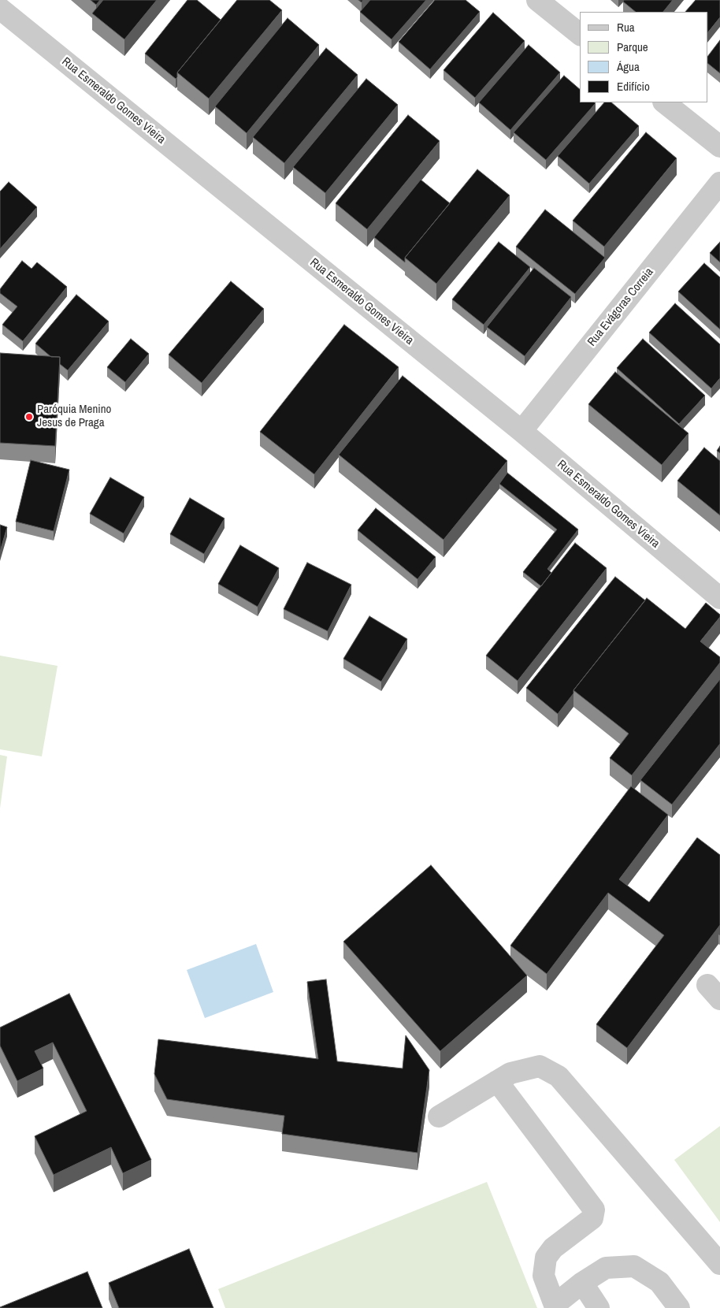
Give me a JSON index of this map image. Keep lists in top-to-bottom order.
{
  "streets": {
    "street": ["Rua Esmeraldo Gomes Vieira", "Rua Evágoras Correia"]
  },
  "crossings": [
    ["Rua Esmeraldo Gomes Vieira", "Rua Evágoras Correia"]
  ],
  "places": ["Paróquia Menino Jesus de Praga"],
  "legend": [
    "Rua",
    "Parque",
    "Água",
    "Edifício"
  ]
}
